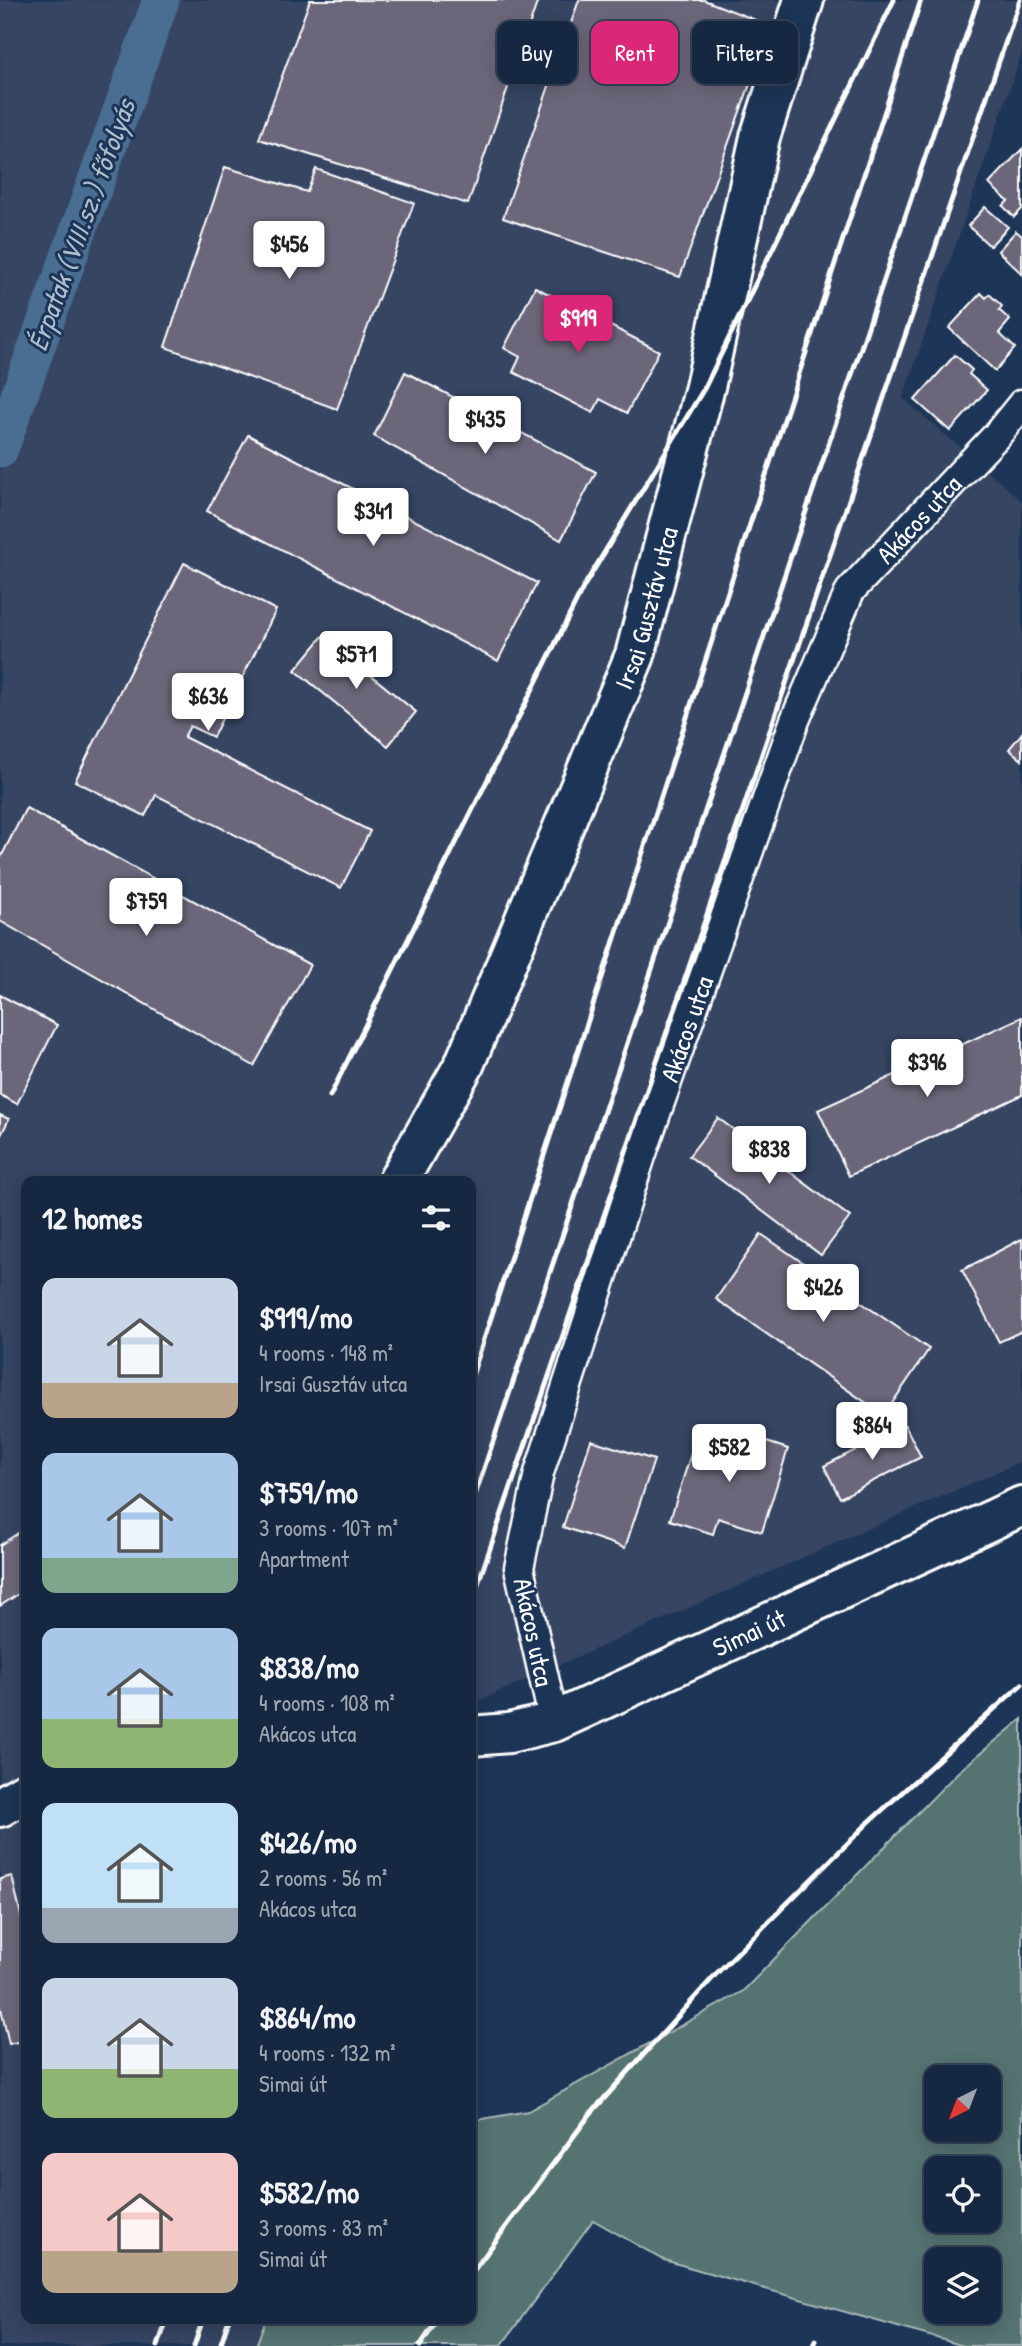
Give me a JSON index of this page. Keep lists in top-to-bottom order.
{
  "streets": {
    "street": ["Akácos utca", "Irsai Gusztáv utca", "Simai út"]
  },
  "crossings": [
    ["Akácos utca", "Simai út"]
  ],
  "water": ["Érpatak (VIII.sz.) főfolyás"],
  "north": "bottom left",
  "page": {
    "chip": ["Buy", "Rent", "Filters"],
    "price": [
      "$456",
      "$919",
      "$435",
      "$341",
      "$571",
      "$636",
      "$759",
      "$396",
      "$838",
      "$426",
      "$864",
      "$582"
    ],
    "heading": "12 homes",
    "list": [
      {
        "name": "$919/mo",
        "note": "4 rooms · 148 m² · Irsai Gusztáv utca"
      },
      {
        "name": "$759/mo",
        "note": "3 rooms · 107 m² · Apartment"
      },
      {
        "name": "$838/mo",
        "note": "4 rooms · 108 m² · Akácos utca"
      },
      {
        "name": "$426/mo",
        "note": "2 rooms · 56 m² · Akácos utca"
      },
      {
        "name": "$864/mo",
        "note": "4 rooms · 132 m² · Simai út"
      },
      {
        "name": "$582/mo",
        "note": "3 rooms · 83 m² · Simai út"
      }
    ]
  }
}
